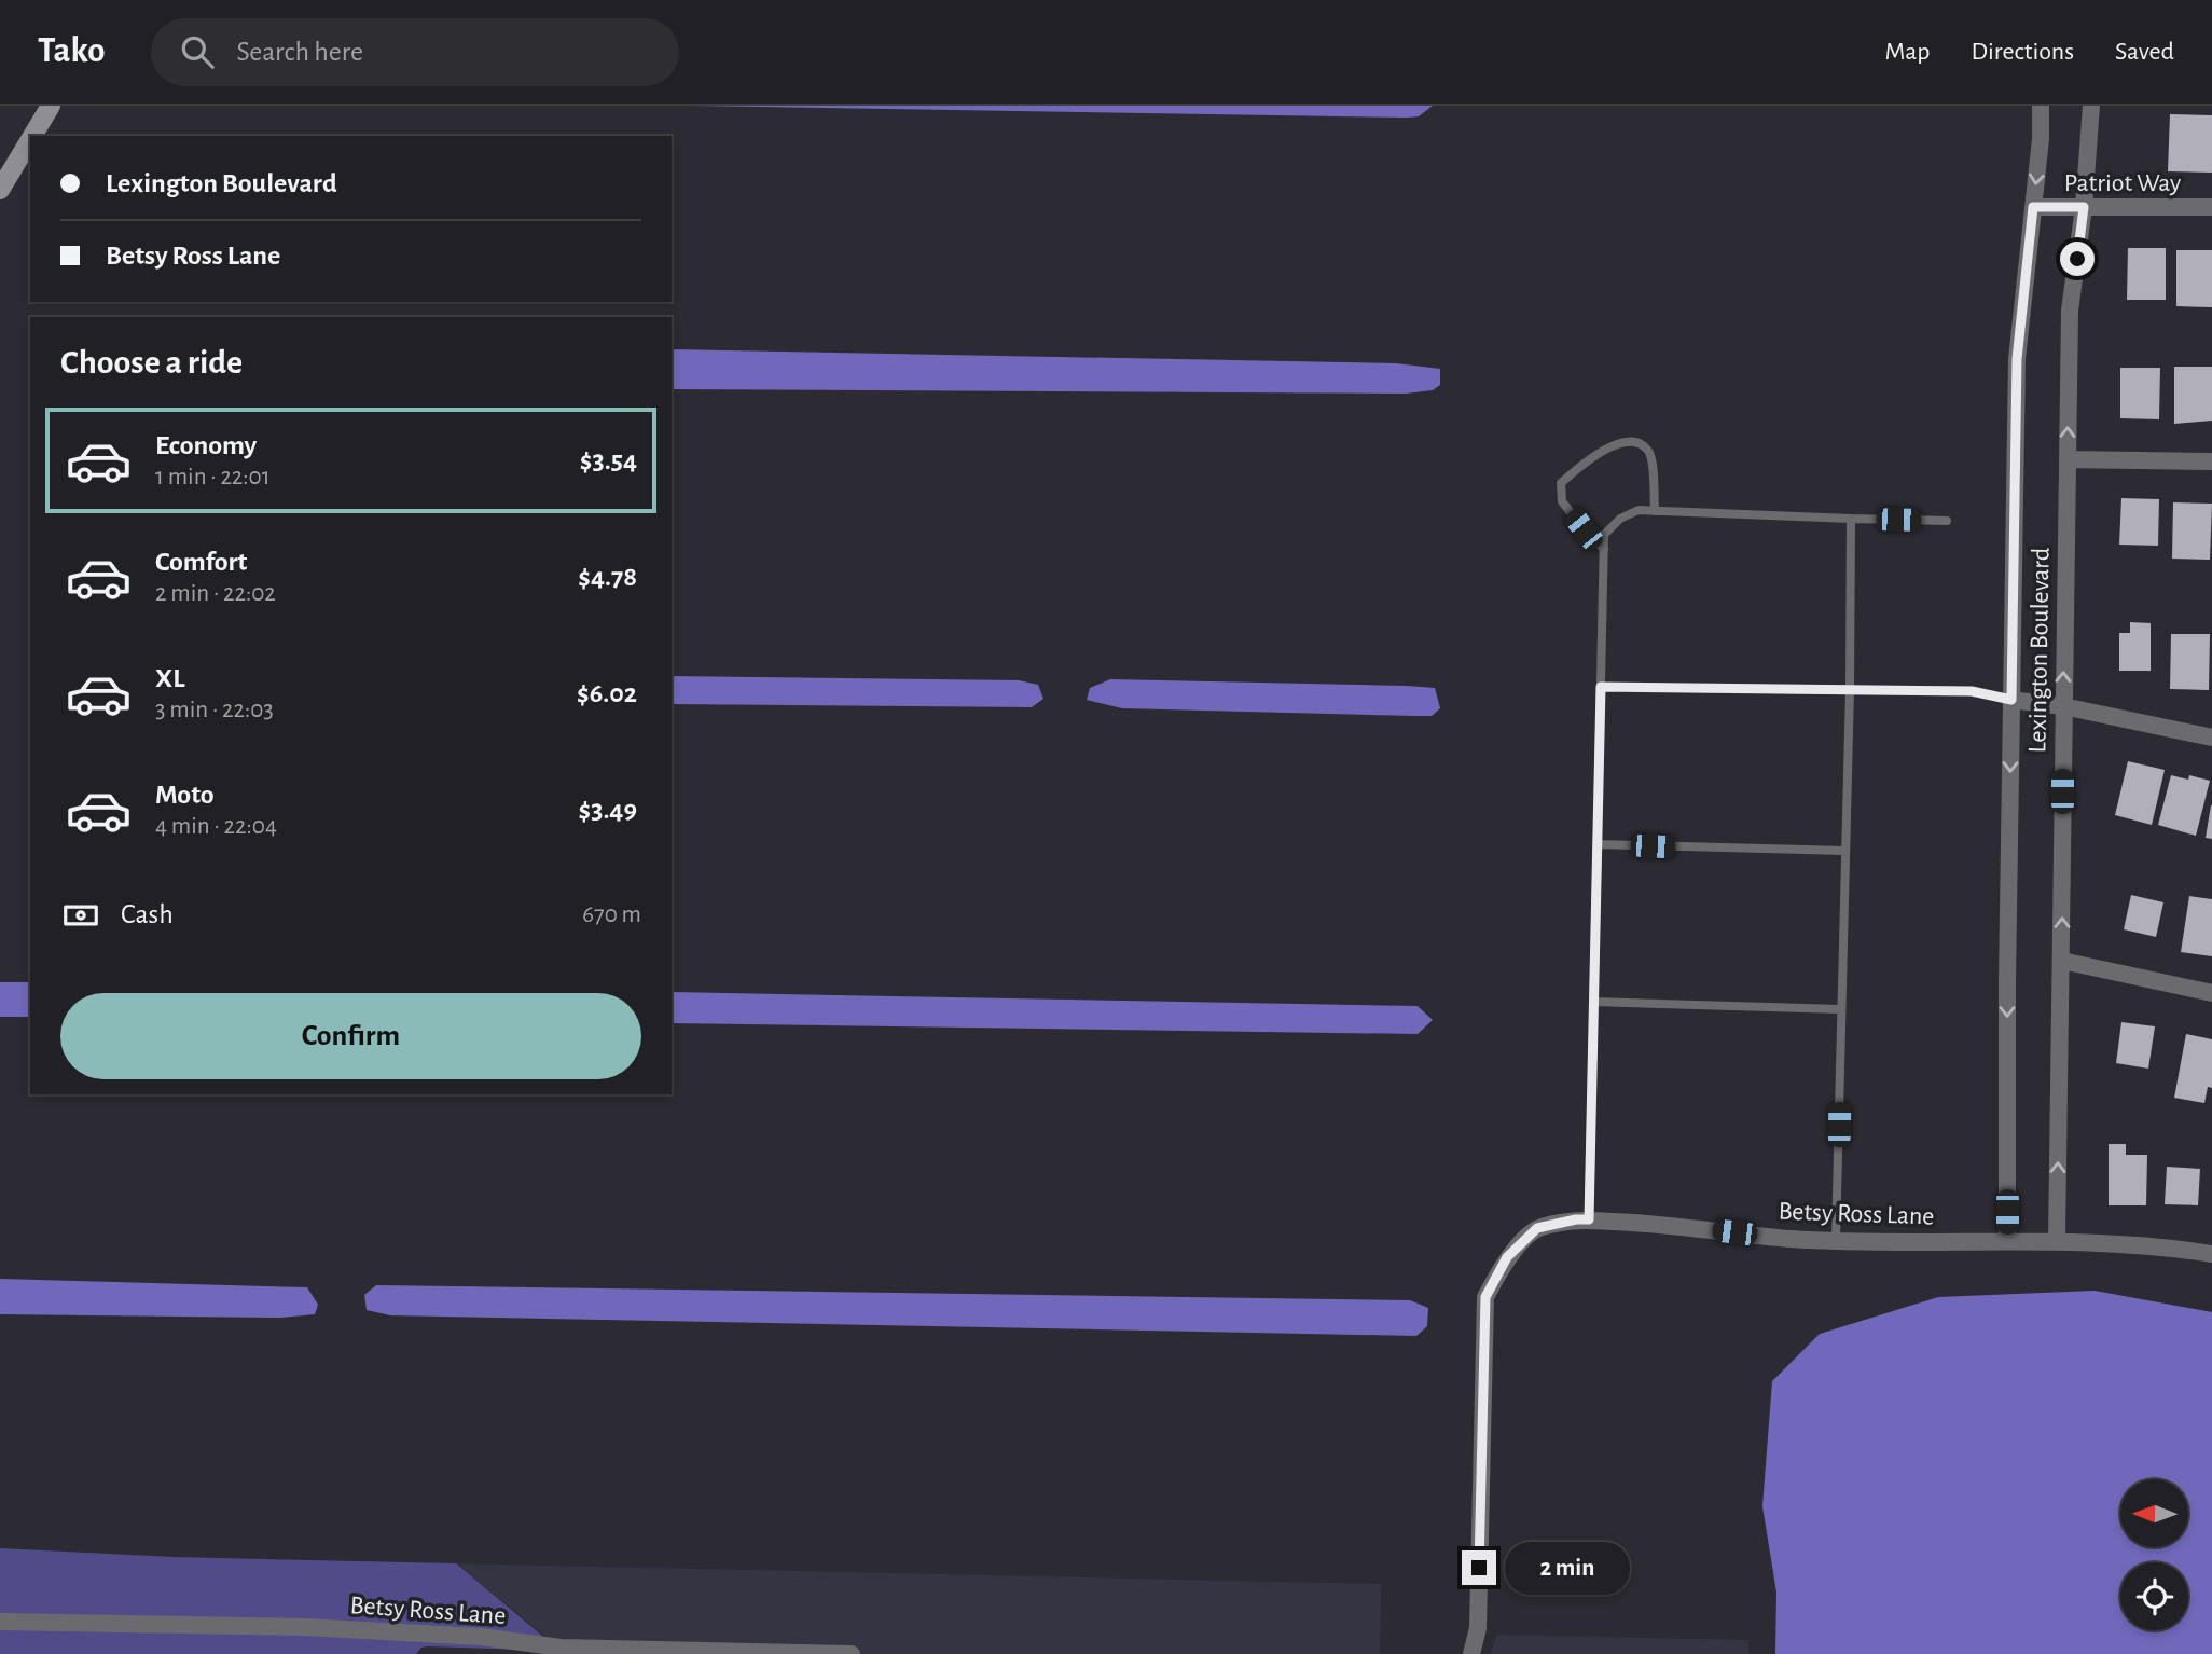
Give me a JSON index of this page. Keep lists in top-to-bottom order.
{
  "streets": {
    "street": ["Patriot Way", "Lexington Boulevard", "Betsy Ross Lane"]
  },
  "crossings": [
    ["Patriot Way", "Lexington Boulevard"],
    ["Lexington Boulevard", "Betsy Ross Lane"]
  ],
  "north": "left",
  "page": {
    "header": "Tako",
    "search": "Search here",
    "nav": ["Map", "Directions", "Saved"],
    "banner": ["Lexington Boulevard", "Betsy Ross Lane"],
    "heading": "Choose a ride",
    "list": [
      {
        "name": "Economy",
        "note": "1 min · 22:01",
        "value": "$3.54"
      },
      {
        "name": "Comfort",
        "note": "2 min · 22:02",
        "value": "$4.78"
      },
      {
        "name": "XL",
        "note": "3 min · 22:03",
        "value": "$6.02"
      },
      {
        "name": "Moto",
        "note": "4 min · 22:04",
        "value": "$3.49"
      }
    ],
    "pay": ["Cash", "670 m"],
    "buttons": "Confirm",
    "bubble": "2 min"
  }
}
